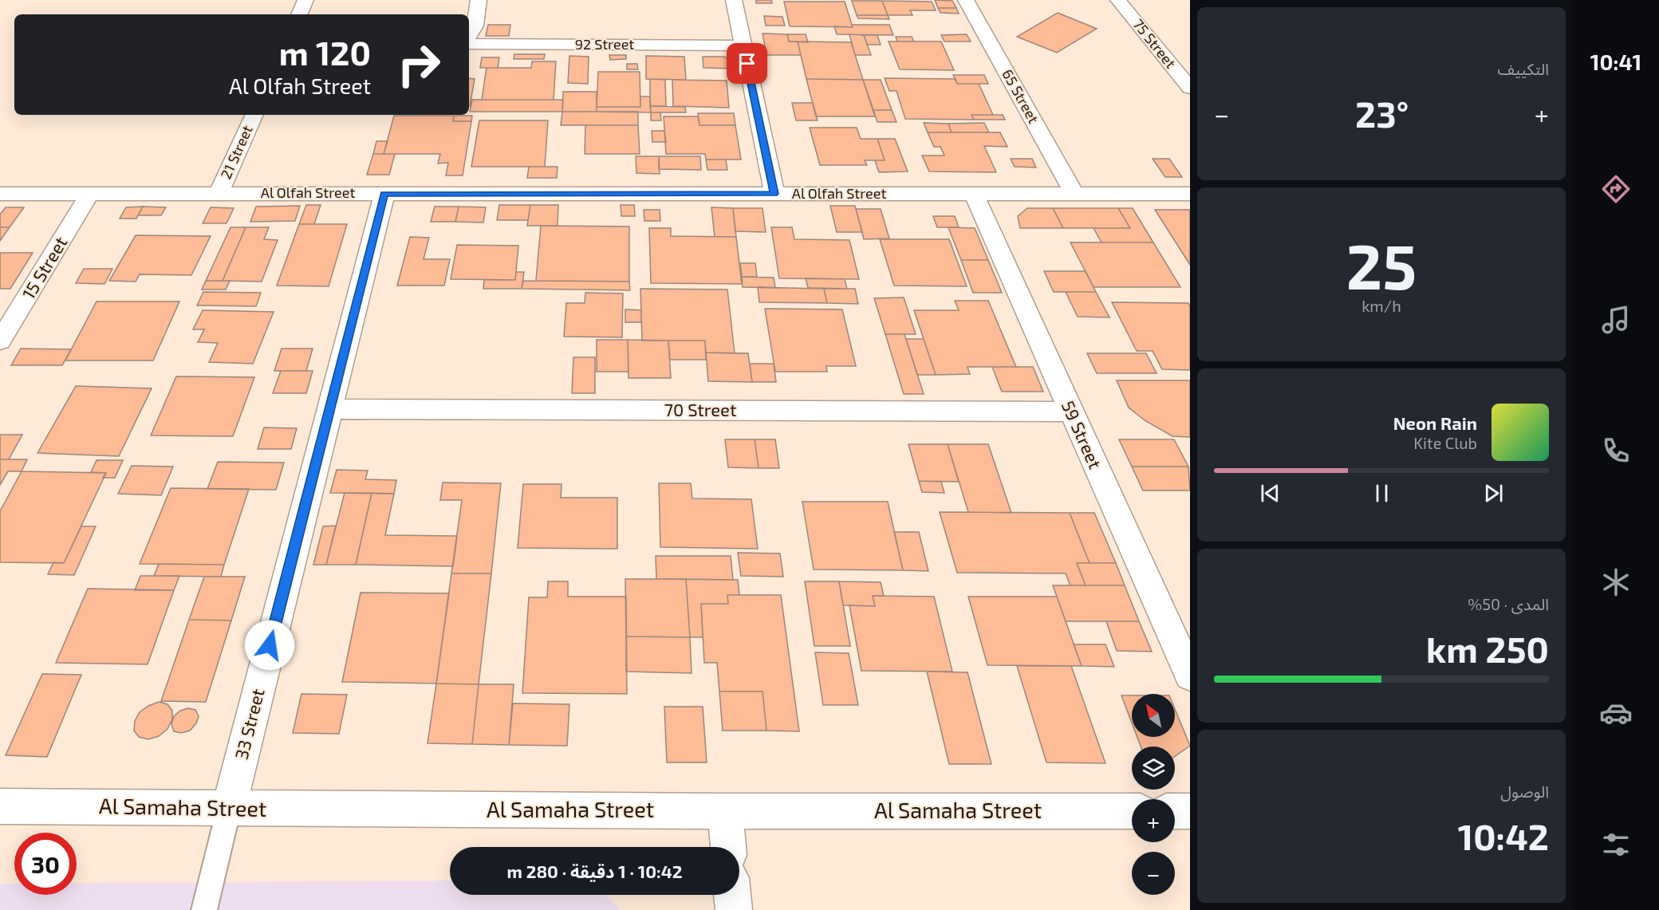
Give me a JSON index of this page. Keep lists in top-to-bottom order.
{
  "streets": {
    "street": [
      "75 Street",
      "92 Street",
      "65 Street",
      "21 Street",
      "Al Olfah Street",
      "15 Street",
      "70 Street",
      "59 Street",
      "33 Street",
      "Al Samaha Street"
    ]
  },
  "crossings": [
    ["65 Street", "Al Olfah Street"],
    ["21 Street", "Al Olfah Street"],
    ["Al Olfah Street", "15 Street"],
    ["Al Olfah Street", "59 Street"],
    ["Al Olfah Street", "33 Street"],
    ["70 Street", "59 Street"],
    ["70 Street", "33 Street"],
    ["33 Street", "Al Samaha Street"]
  ],
  "north": "top left",
  "page": {
    "tabs": "10:41",
    "tile": [
      "التكييف",
      ["25", "km/h"],
      ["المدى · 50%", "250 km"],
      ["الوصول", "10:42"]
    ],
    "turn": ["120 m", "Al Olfah Street"],
    "heat": ["−", "23°", "+"],
    "song": ["Neon Rain", "Kite Club"],
    "map_buttons": ["+", "−"],
    "limit": "30",
    "trip": "10:42 · 1 دقيقة · 280 m"
  }
}
